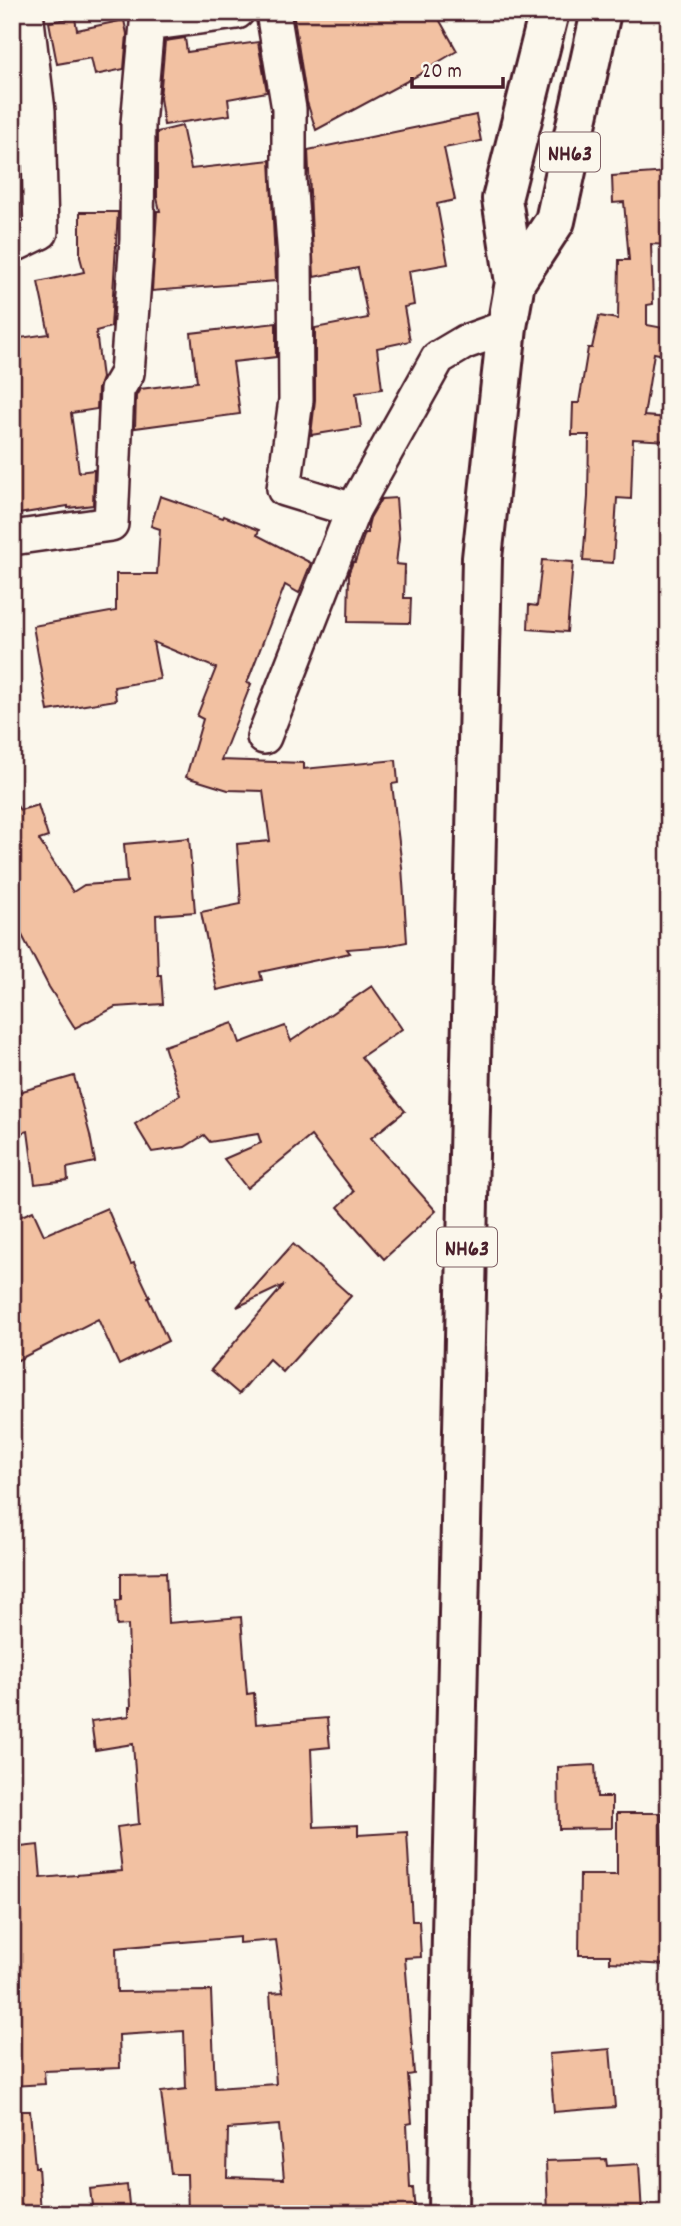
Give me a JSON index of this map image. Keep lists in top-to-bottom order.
{
  "streets": {
    "highway": ["NH63"]
  },
  "scale_bar": "20 m"
}
